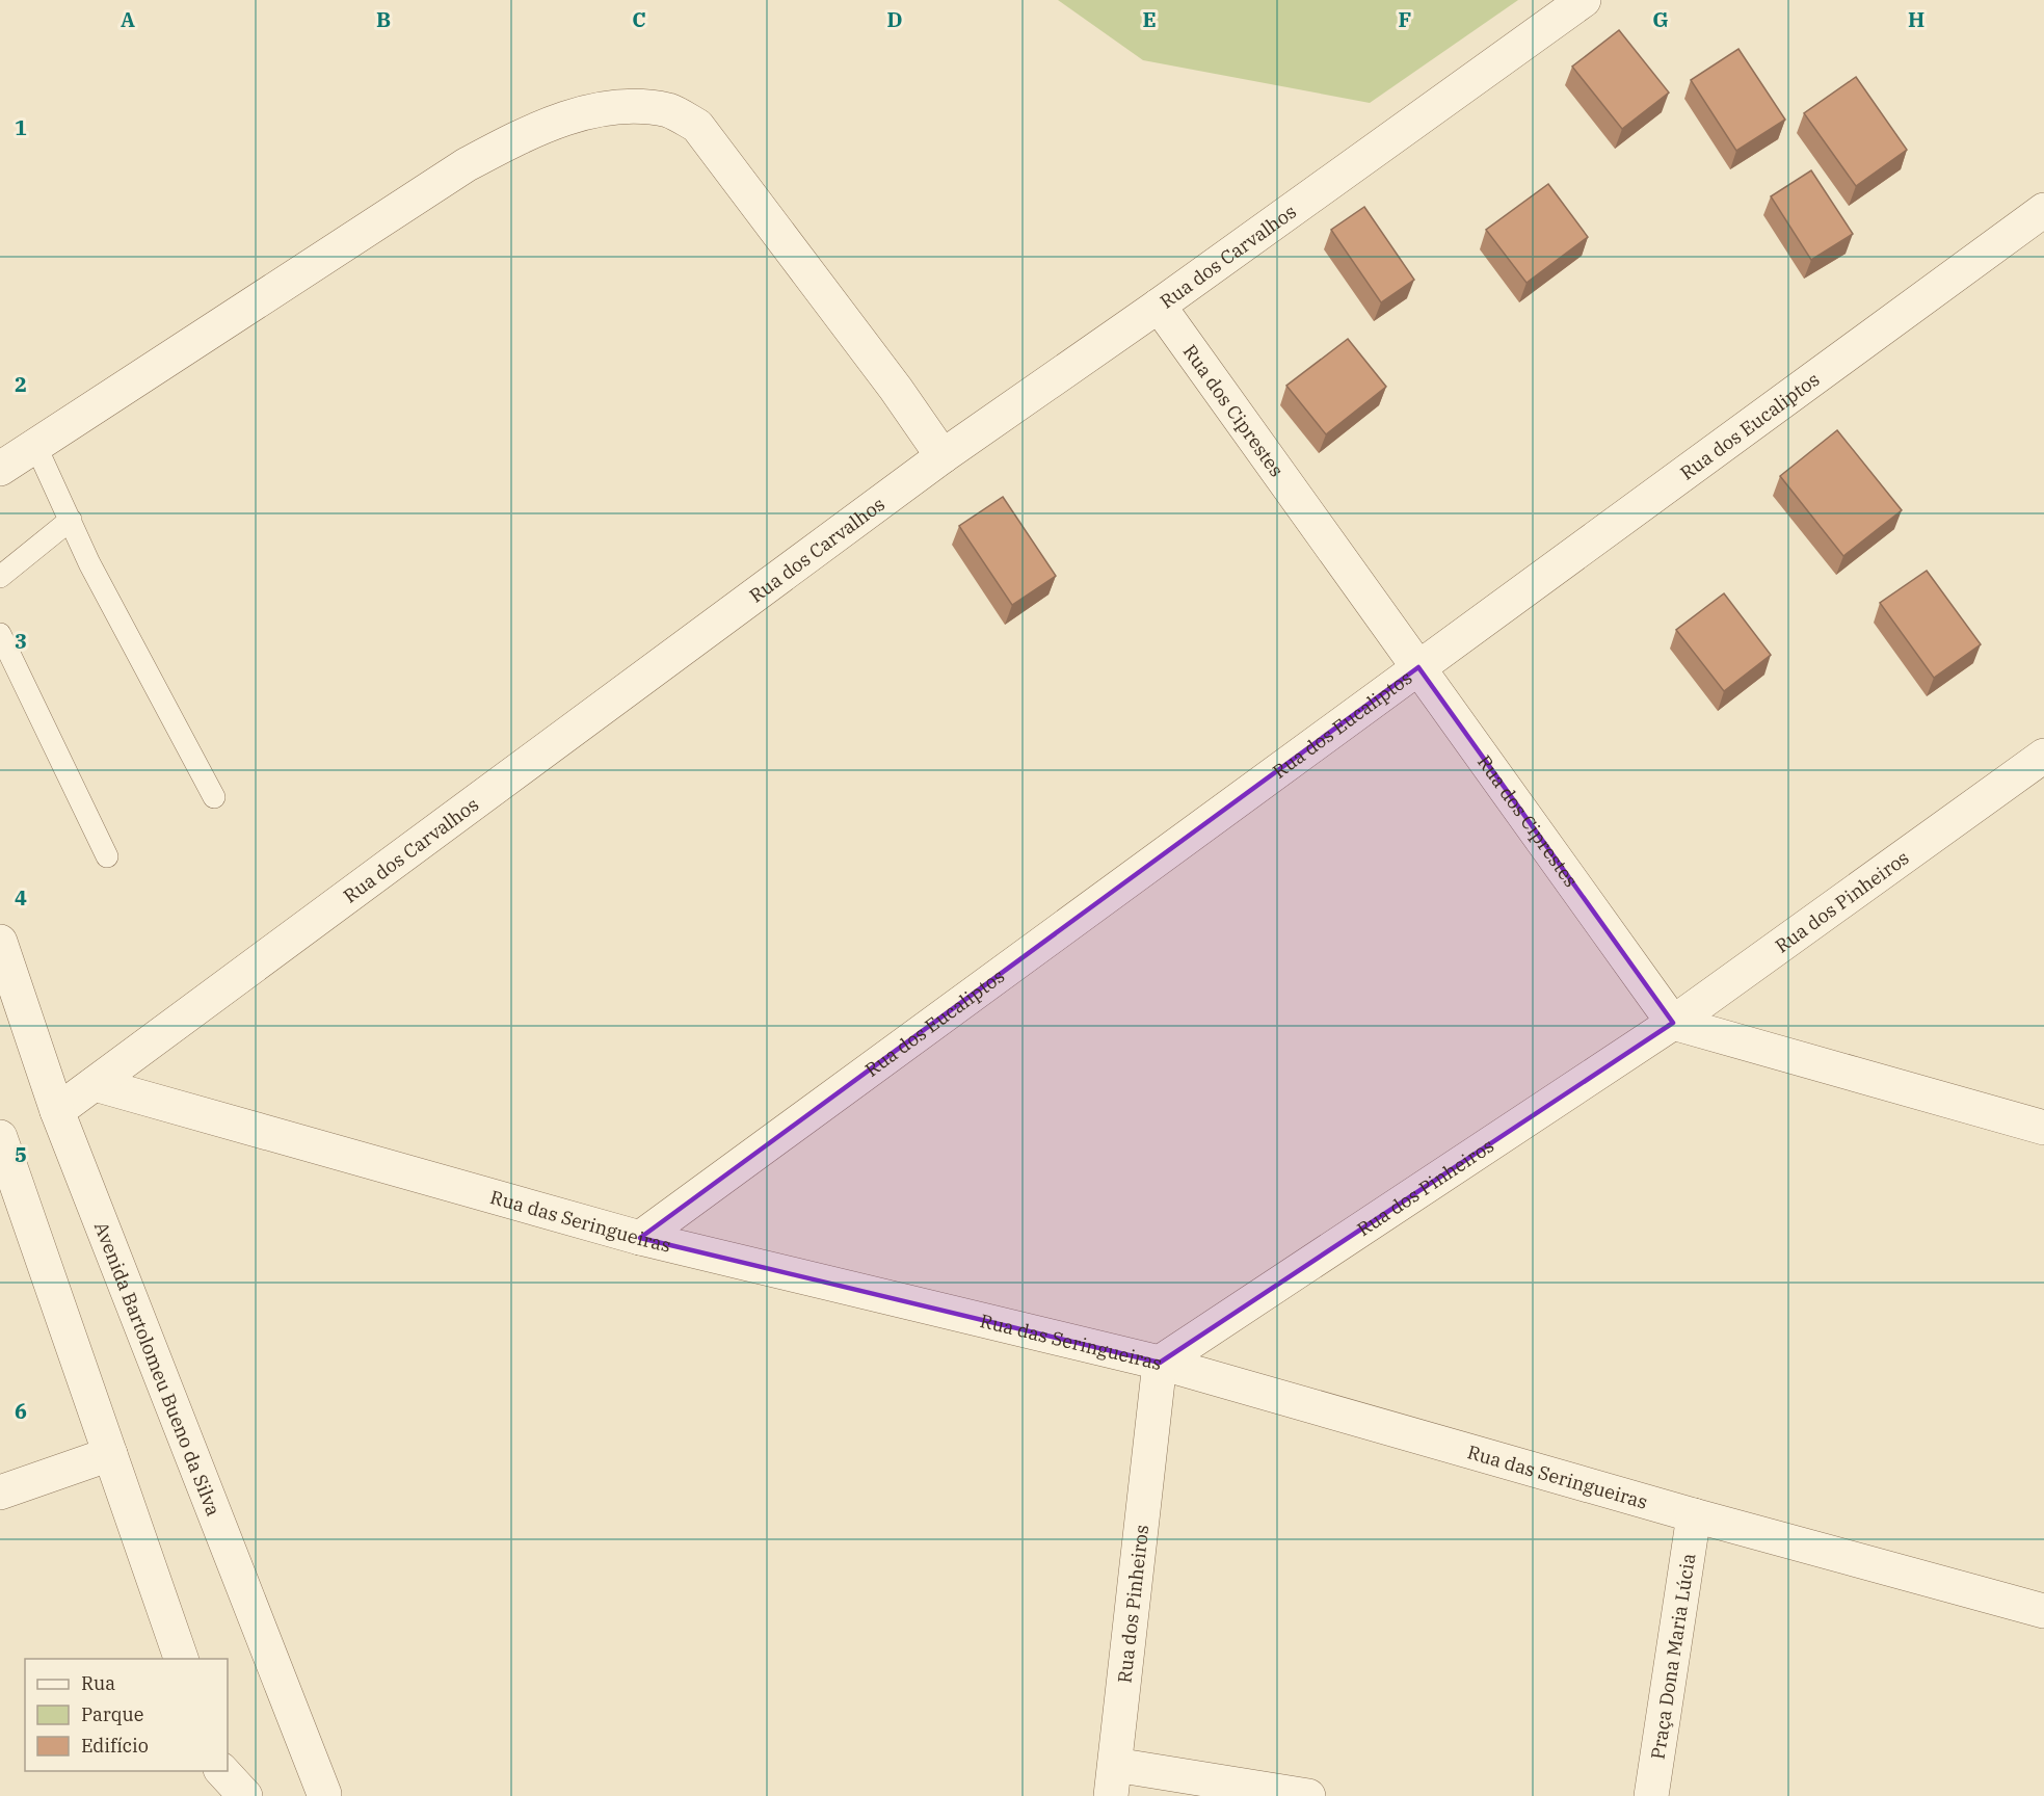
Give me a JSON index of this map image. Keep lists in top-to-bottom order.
{
  "streets": {
    "street": [
      "Rua dos Carvalhos",
      "Rua dos Ciprestes",
      "Rua dos Eucaliptos",
      "Rua dos Pinheiros",
      "Rua das Seringueiras",
      "Avenida Bartolomeu Bueno da Silva",
      "Praça Dona Maria Lúcia"
    ]
  },
  "crossings": [
    ["Rua dos Carvalhos", "Rua dos Ciprestes"],
    ["Rua dos Carvalhos", "Rua das Seringueiras"],
    ["Rua dos Carvalhos", "Avenida Bartolomeu Bueno da Silva"],
    ["Rua dos Ciprestes", "Rua dos Eucaliptos"],
    ["Rua dos Ciprestes", "Rua dos Pinheiros"],
    ["Rua dos Eucaliptos", "Rua das Seringueiras"],
    ["Rua dos Pinheiros", "Rua das Seringueiras"],
    ["Rua das Seringueiras", "Praça Dona Maria Lúcia"]
  ],
  "legend": ["Rua", "Parque", "Edifício"],
  "grid": {
    "columns": [
      "A",
      "B",
      "C",
      "D",
      "E",
      "F",
      "G",
      "H"
    ],
    "rows": [
      "1",
      "2",
      "3",
      "4",
      "5",
      "6"
    ]
  }
}
